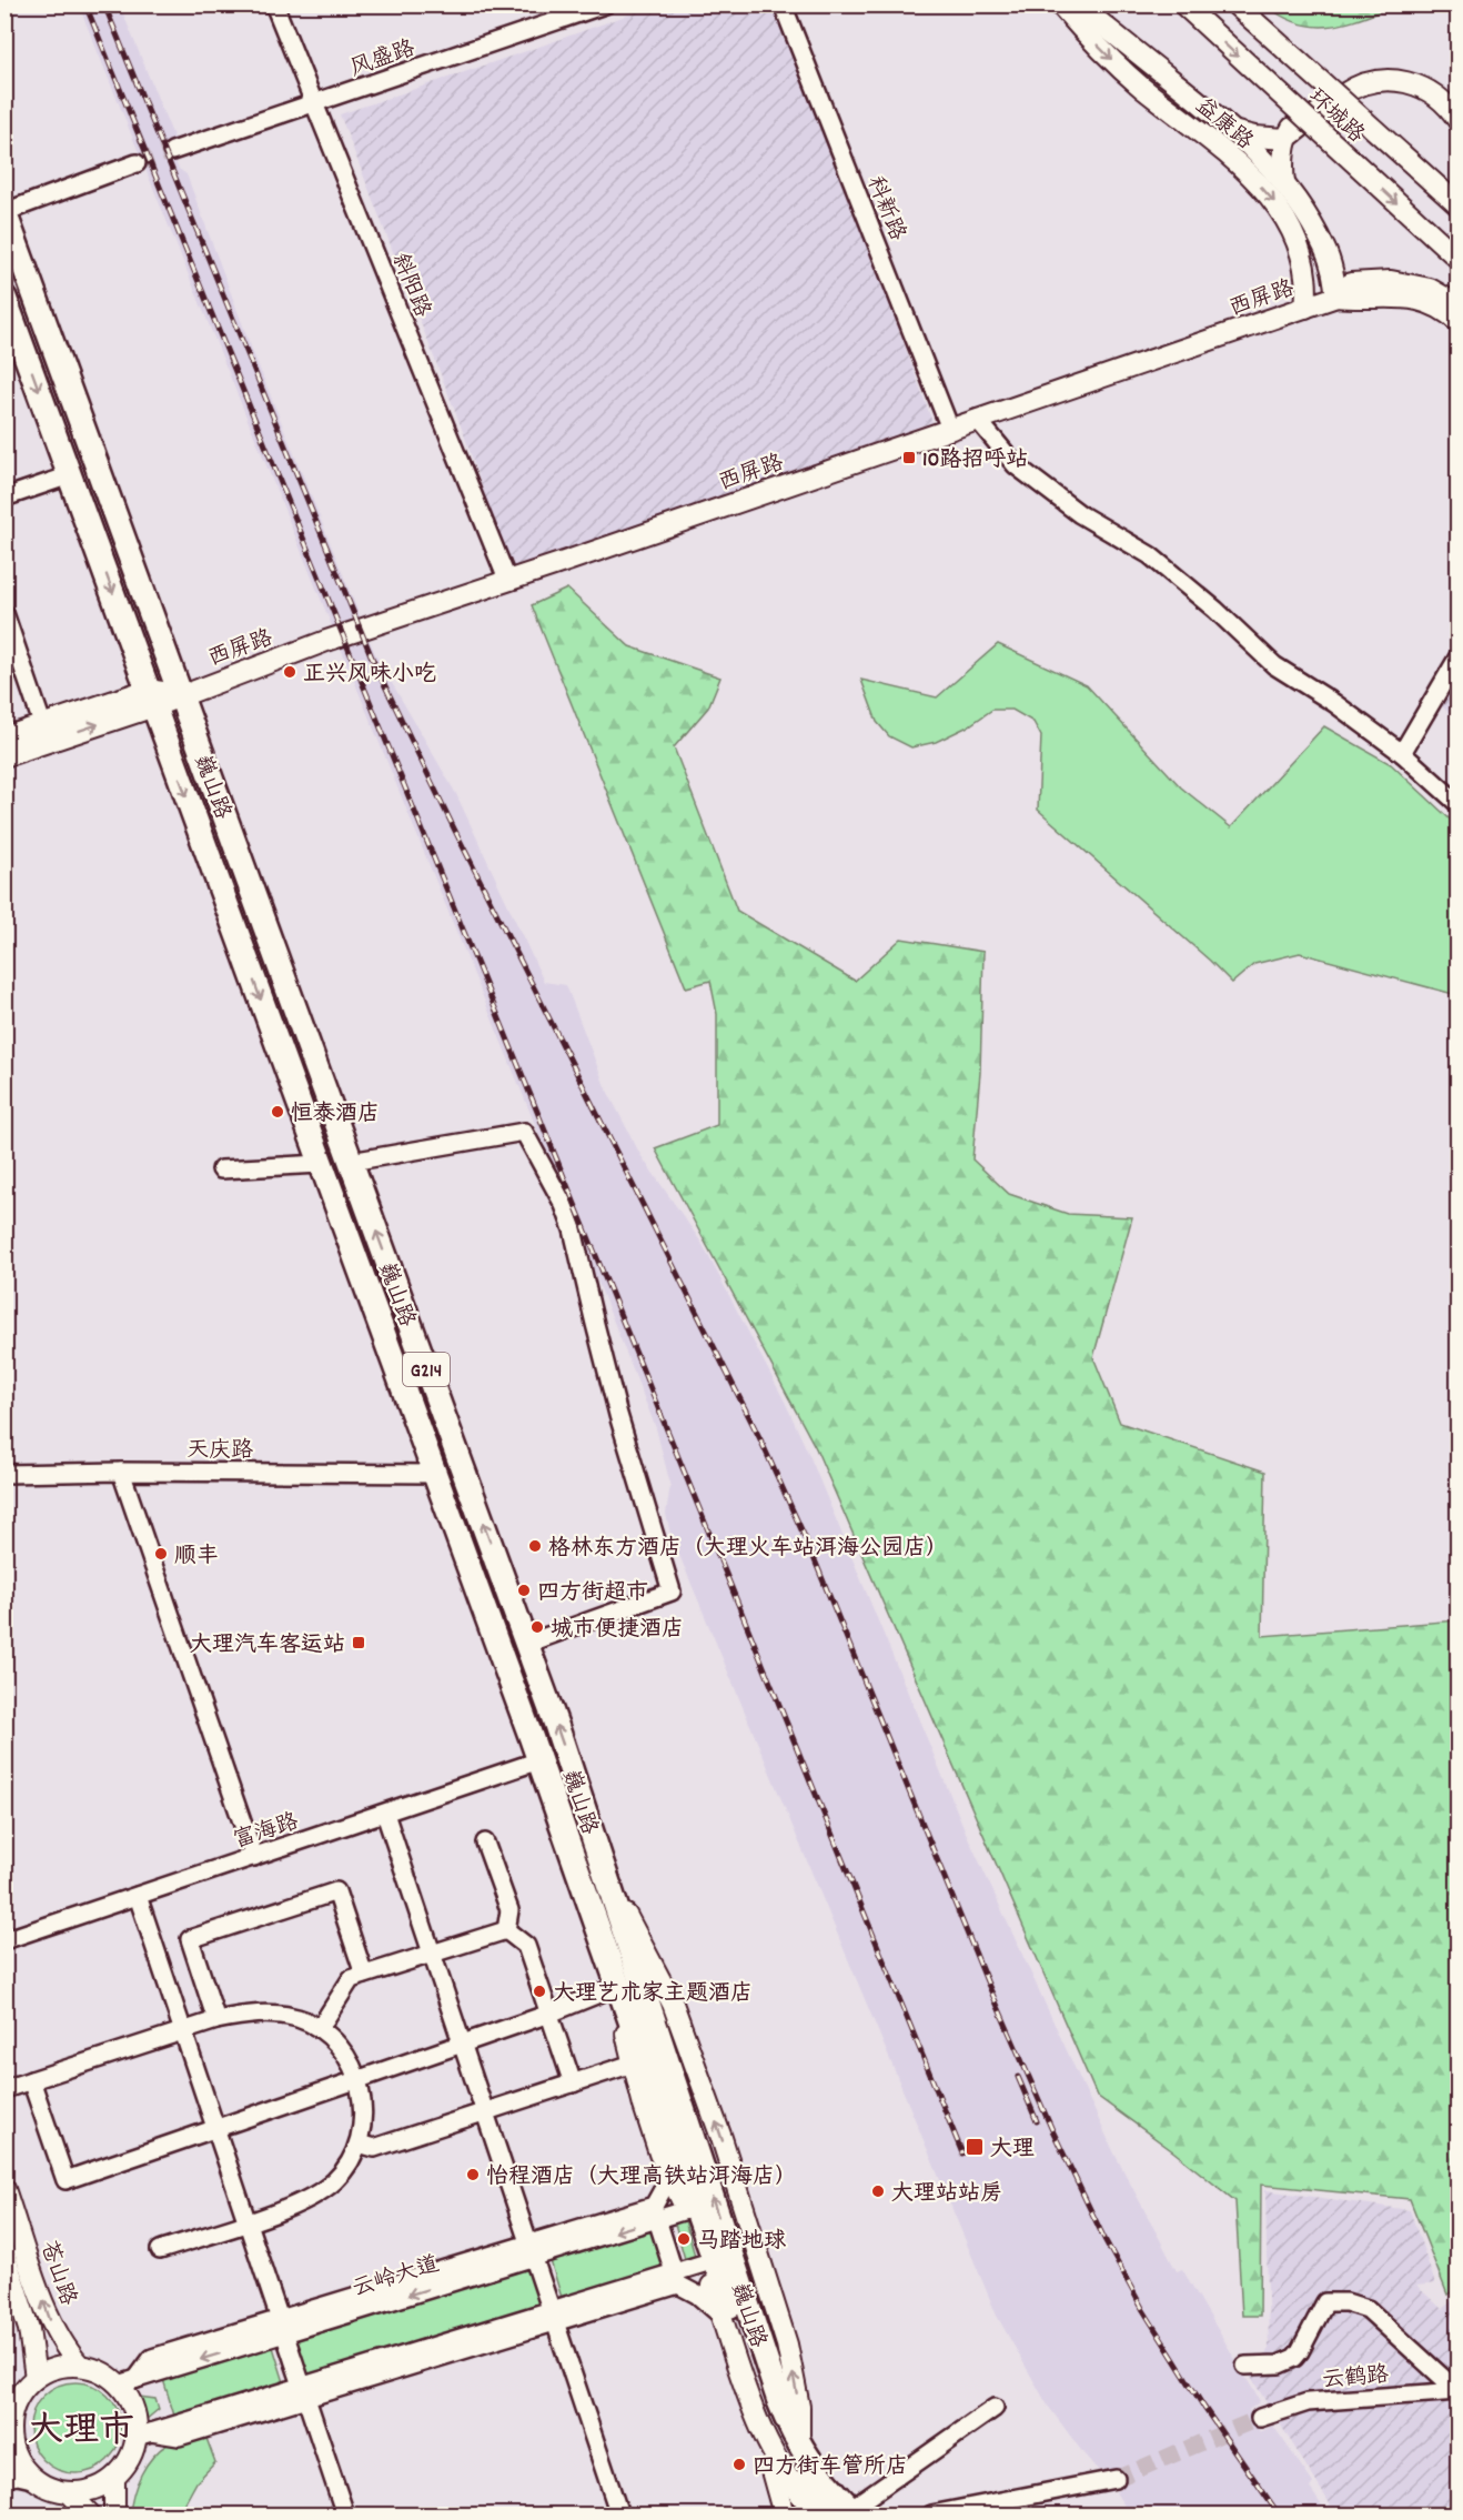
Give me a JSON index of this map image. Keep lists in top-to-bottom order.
{
  "streets": {
    "highway": ["巍山路", "G214"],
    "main road": [
      "环城路",
      "益康路",
      "西屏路",
      "苍山路"
    ],
    "street": [
      "风盛路",
      "科新路",
      "斜阳路",
      "天庆路",
      "富海路",
      "云岭大道",
      "云鹤路"
    ]
  },
  "crossings": [
    ["风盛路", "斜阳路"],
    ["益康路", "西屏路"],
    ["科新路", "西屏路"],
    ["斜阳路", "西屏路"],
    ["西屏路", "巍山路"],
    ["巍山路", "天庆路"],
    ["巍山路", "富海路"],
    ["苍山路", "云岭大道"]
  ],
  "districts": ["大理市"],
  "places": {
    "transit": ["10路招呼站", "大理汽车客运站", "大理"],
    "other": [
      "正兴风味小吃",
      "恒泰酒店",
      "格林东方酒店（大理火车站洱海公园店）",
      "顺丰",
      "四方街超市",
      "城市便捷酒店",
      "大理艺术家主题酒店",
      "怡程酒店（大理高铁站洱海店）",
      "大理站站房",
      "马踏地球",
      "四方街车管所店"
    ]
  }
}
